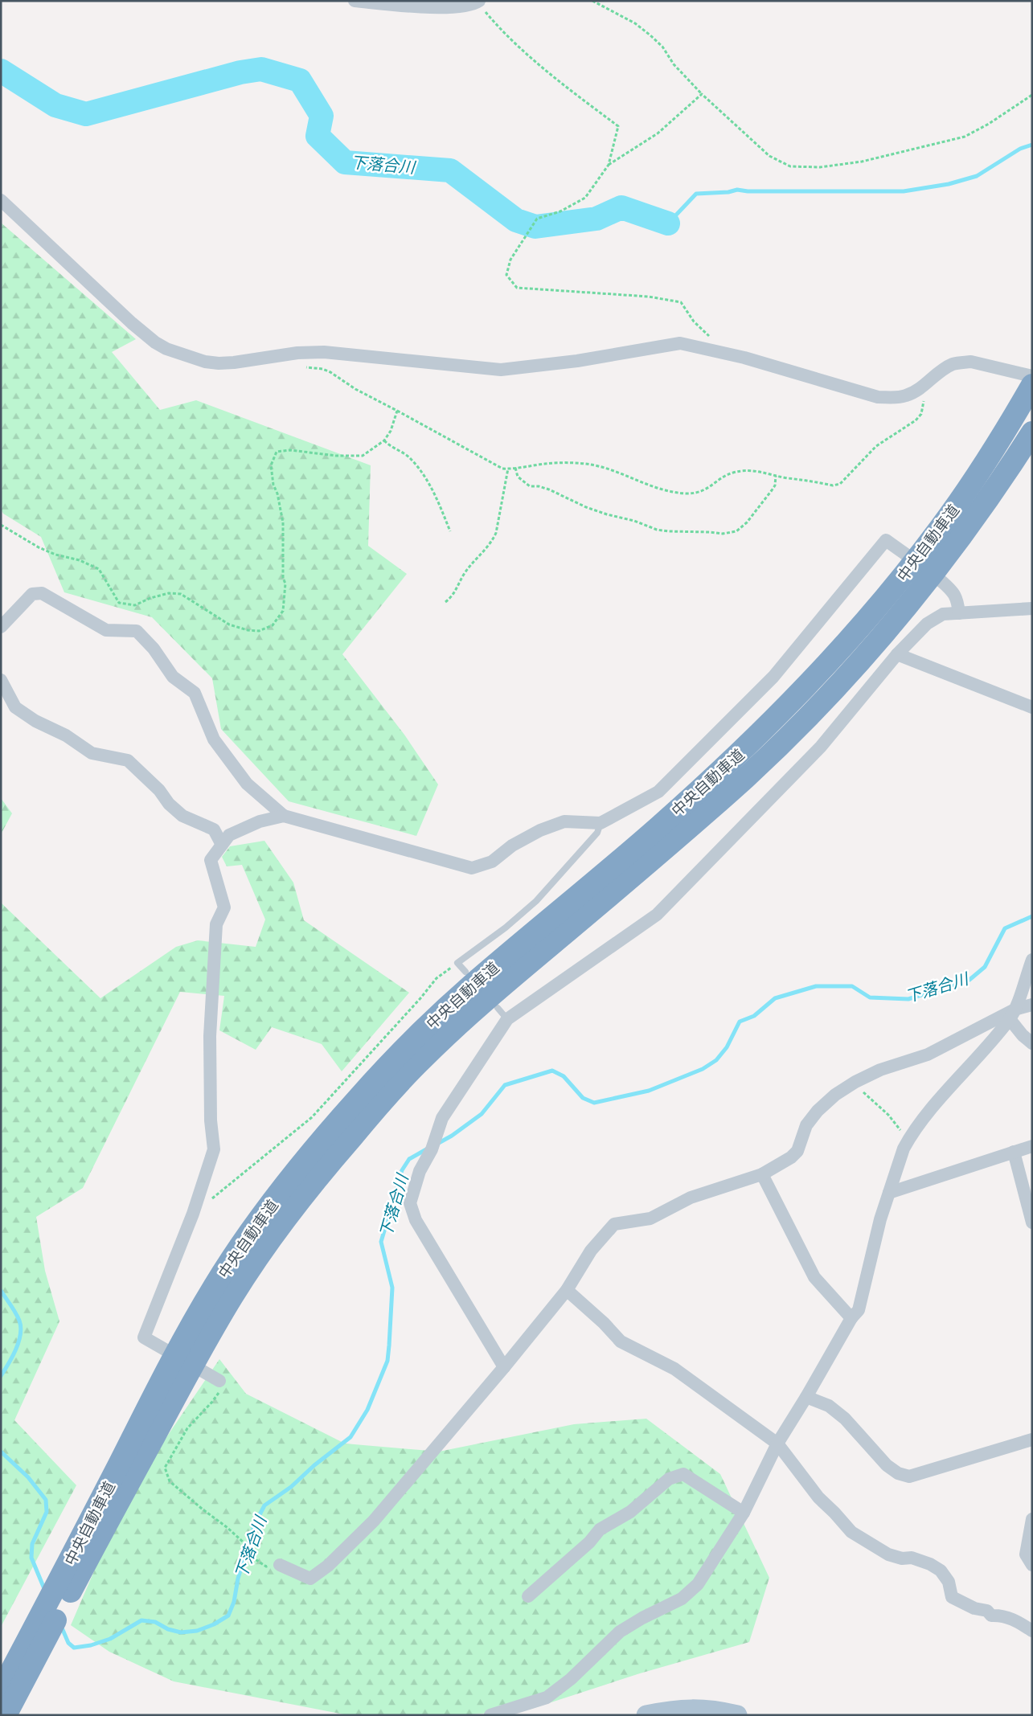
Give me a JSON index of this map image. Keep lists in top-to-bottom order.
{
  "streets": {
    "highway": ["中央自動車道"]
  },
  "water": ["下落合川"]
}
